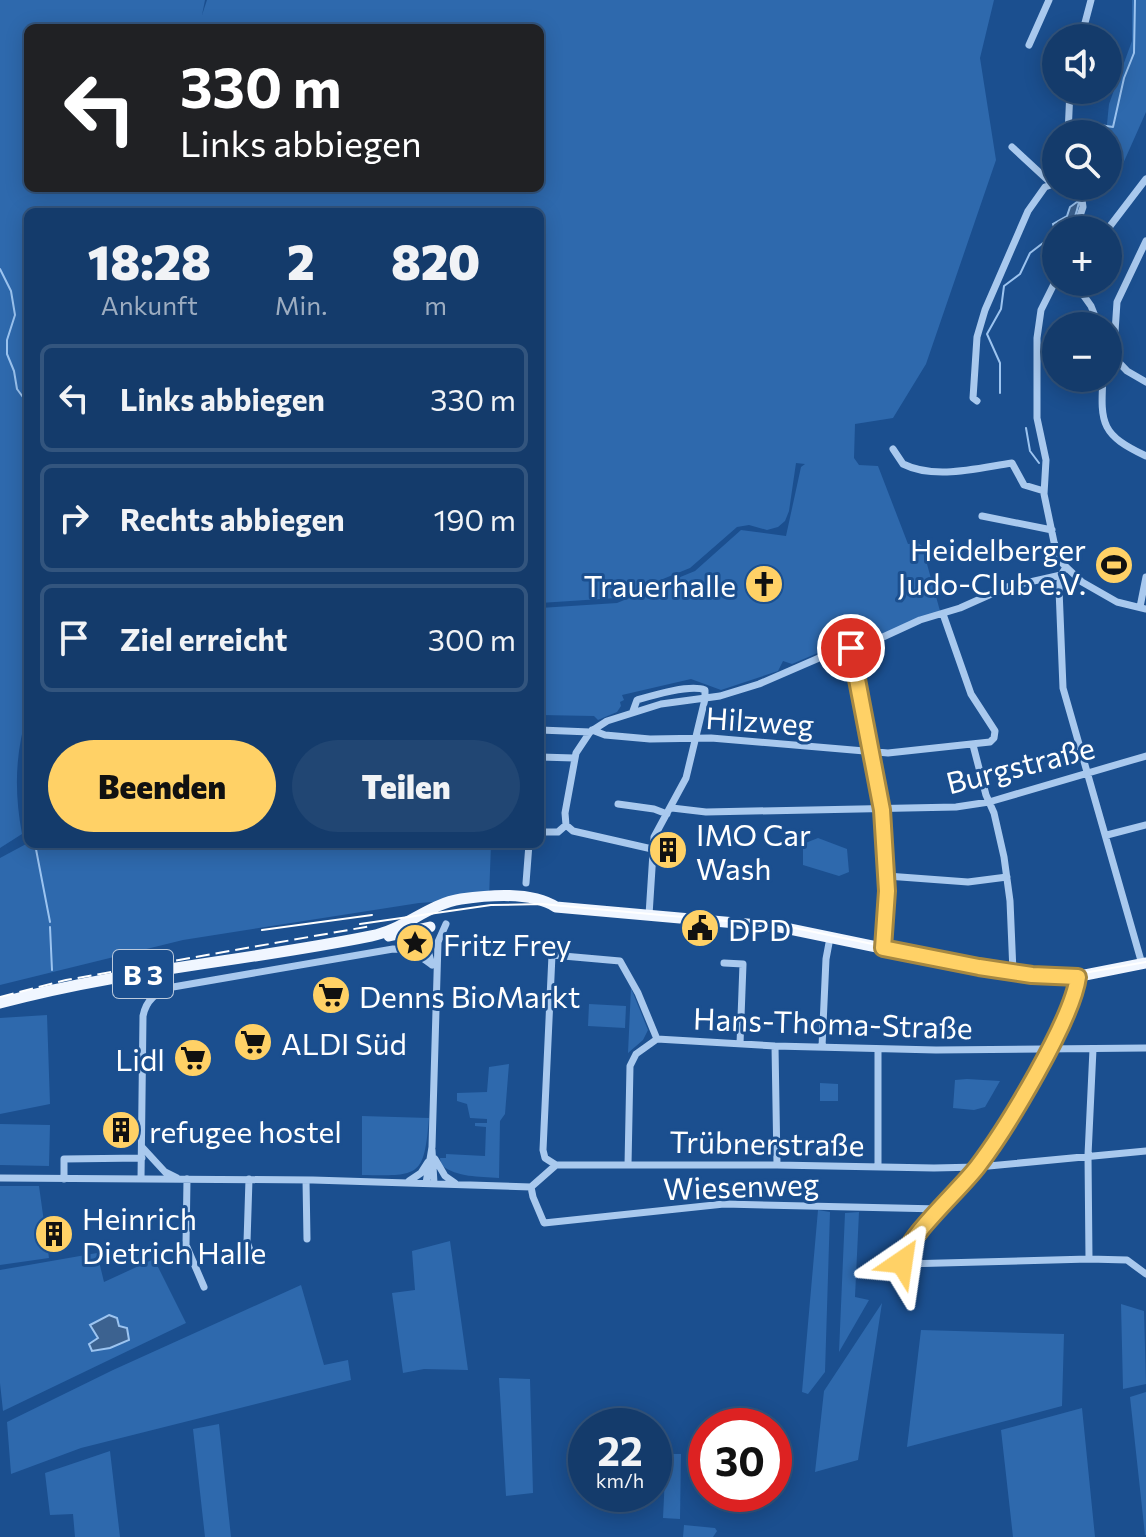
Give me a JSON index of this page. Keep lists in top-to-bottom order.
{
  "streets": {
    "main road": ["B 3"],
    "street": [
      "Hilzweg",
      "Burgstraße",
      "Hans-Thoma-Straße",
      "Trübnerstraße",
      "Wiesenweg"
    ]
  },
  "crossings": [
    ["Hans-Thoma-Straße", "Trübnerstraße"]
  ],
  "places": {
    "sports": ["Heidelberger Judo-Club e.V."],
    "church": ["Trauerhalle"],
    "building": ["IMO Car Wash", "refugee hostel", "Heinrich Dietrich Halle"],
    "public building": ["DPD"],
    "place": ["Fritz Frey"],
    "supermarket": ["Denns BioMarkt", "ALDI Süd", "Lidl"]
  },
  "page": {
    "map_buttons": ["+", "−"],
    "turn": ["330 m", "Links abbiegen"],
    "eta": [
      "18:28",
      "Ankunft",
      "2",
      "Min.",
      "820",
      "m"
    ],
    "list": [
      {
        "name": "Links abbiegen",
        "value": "330 m"
      },
      {
        "name": "Rechts abbiegen",
        "value": "190 m"
      },
      {
        "name": "Ziel erreicht",
        "value": "300 m"
      }
    ],
    "buttons": ["Beenden", "Teilen"],
    "speed": "22 km/h",
    "limit": "30"
  }
}
